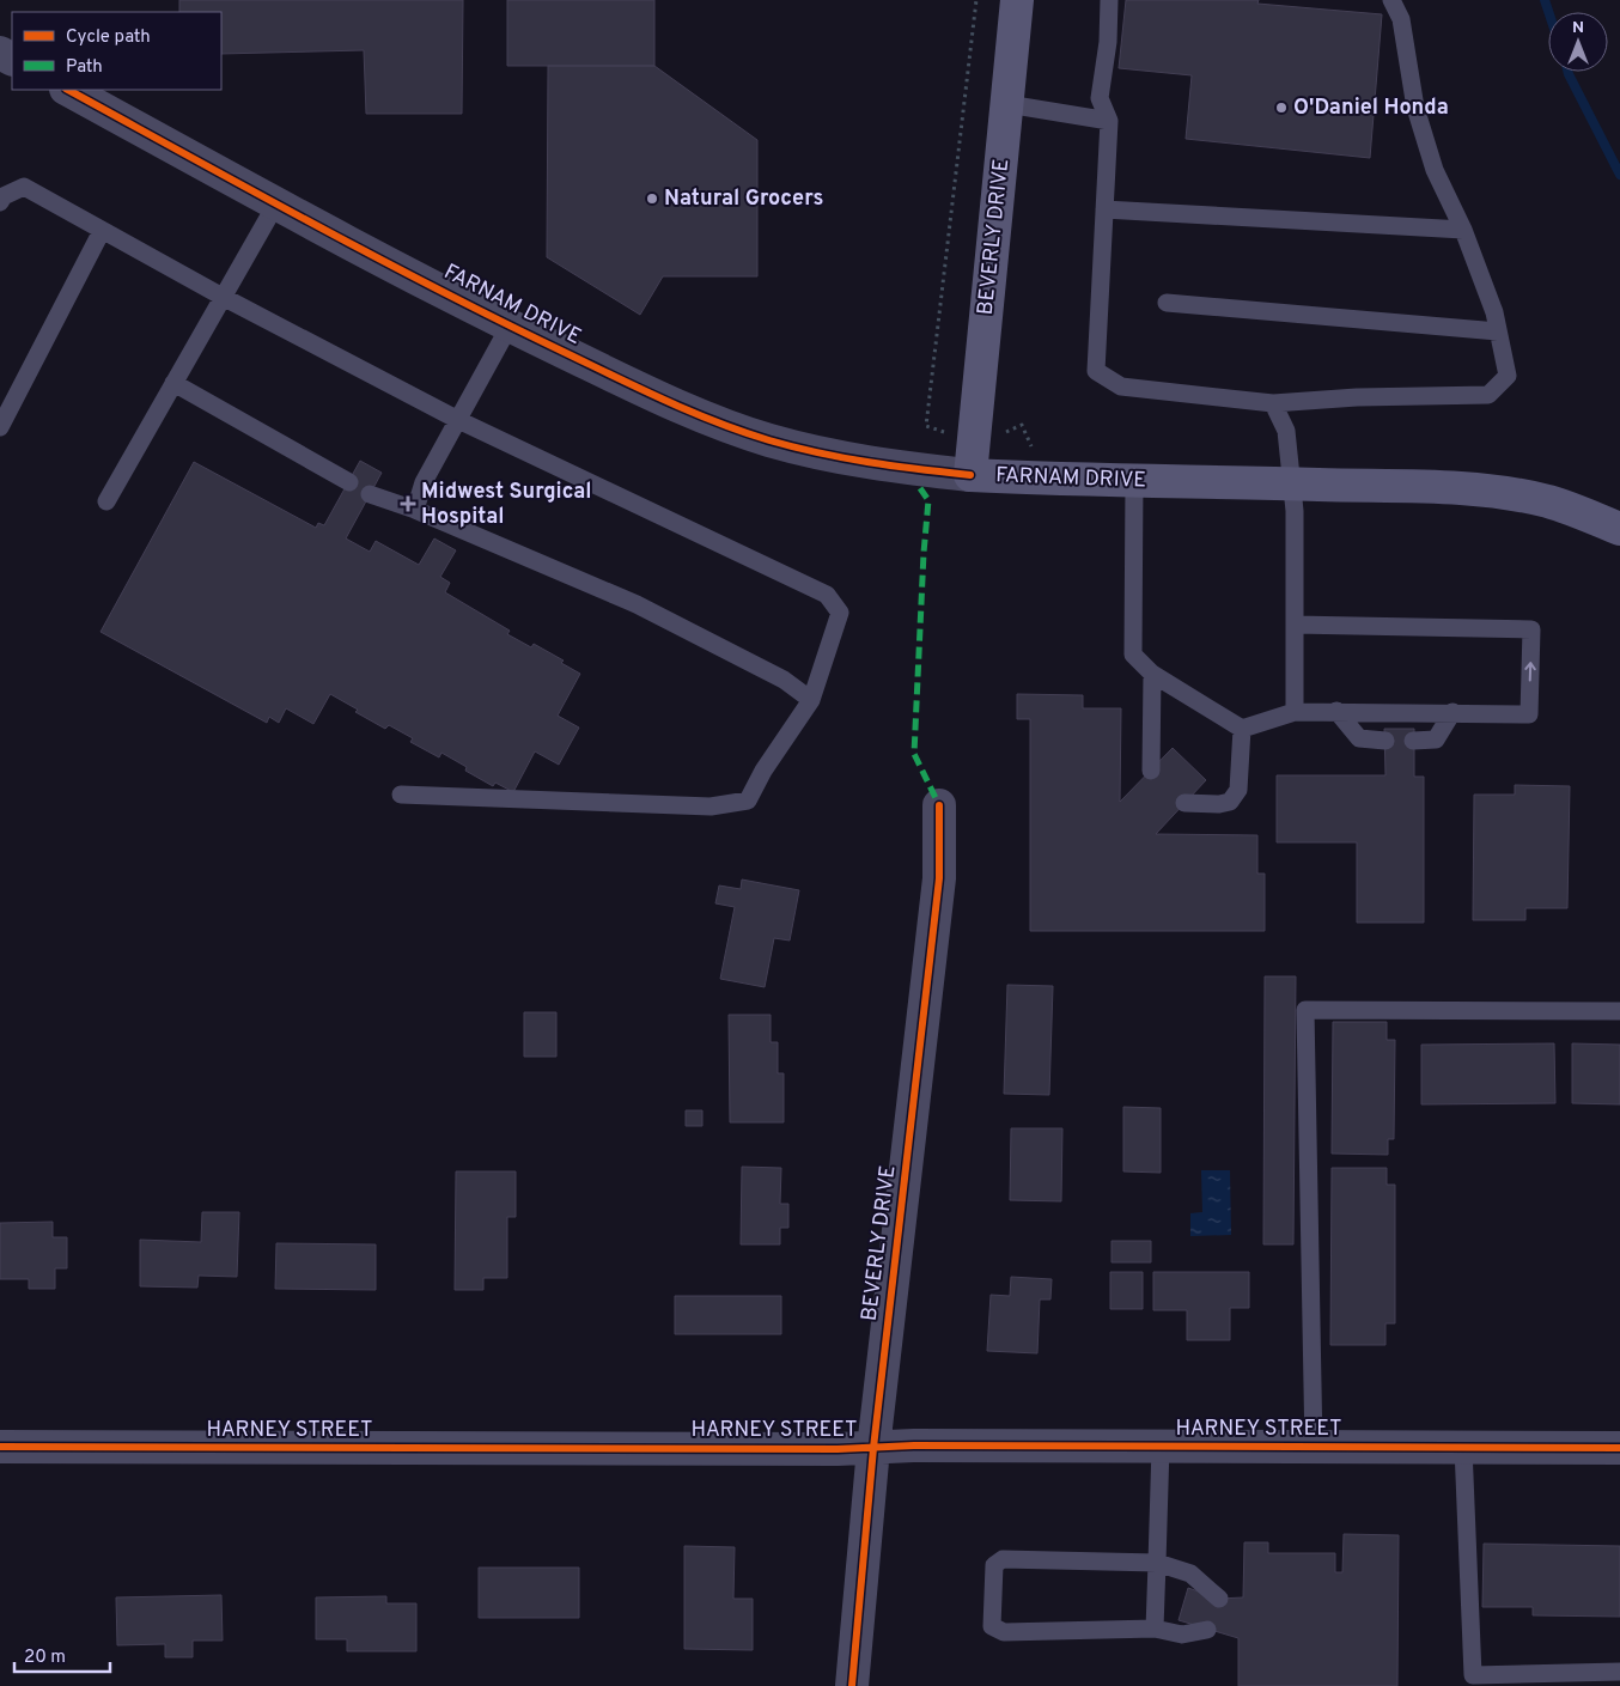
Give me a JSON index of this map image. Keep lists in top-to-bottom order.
{
  "streets": {
    "main road": ["BEVERLY DRIVE", "FARNAM DRIVE"],
    "street": ["HARNEY STREET"]
  },
  "crossings": [
    ["BEVERLY DRIVE", "FARNAM DRIVE"],
    ["BEVERLY DRIVE", "HARNEY STREET"]
  ],
  "places": {
    "other": ["O'Daniel Honda", "Natural Grocers"],
    "health": ["Midwest Surgical Hospital"]
  },
  "legend": ["Cycle path", "Path"],
  "scale_bar": "20 m",
  "north": "top"
}
